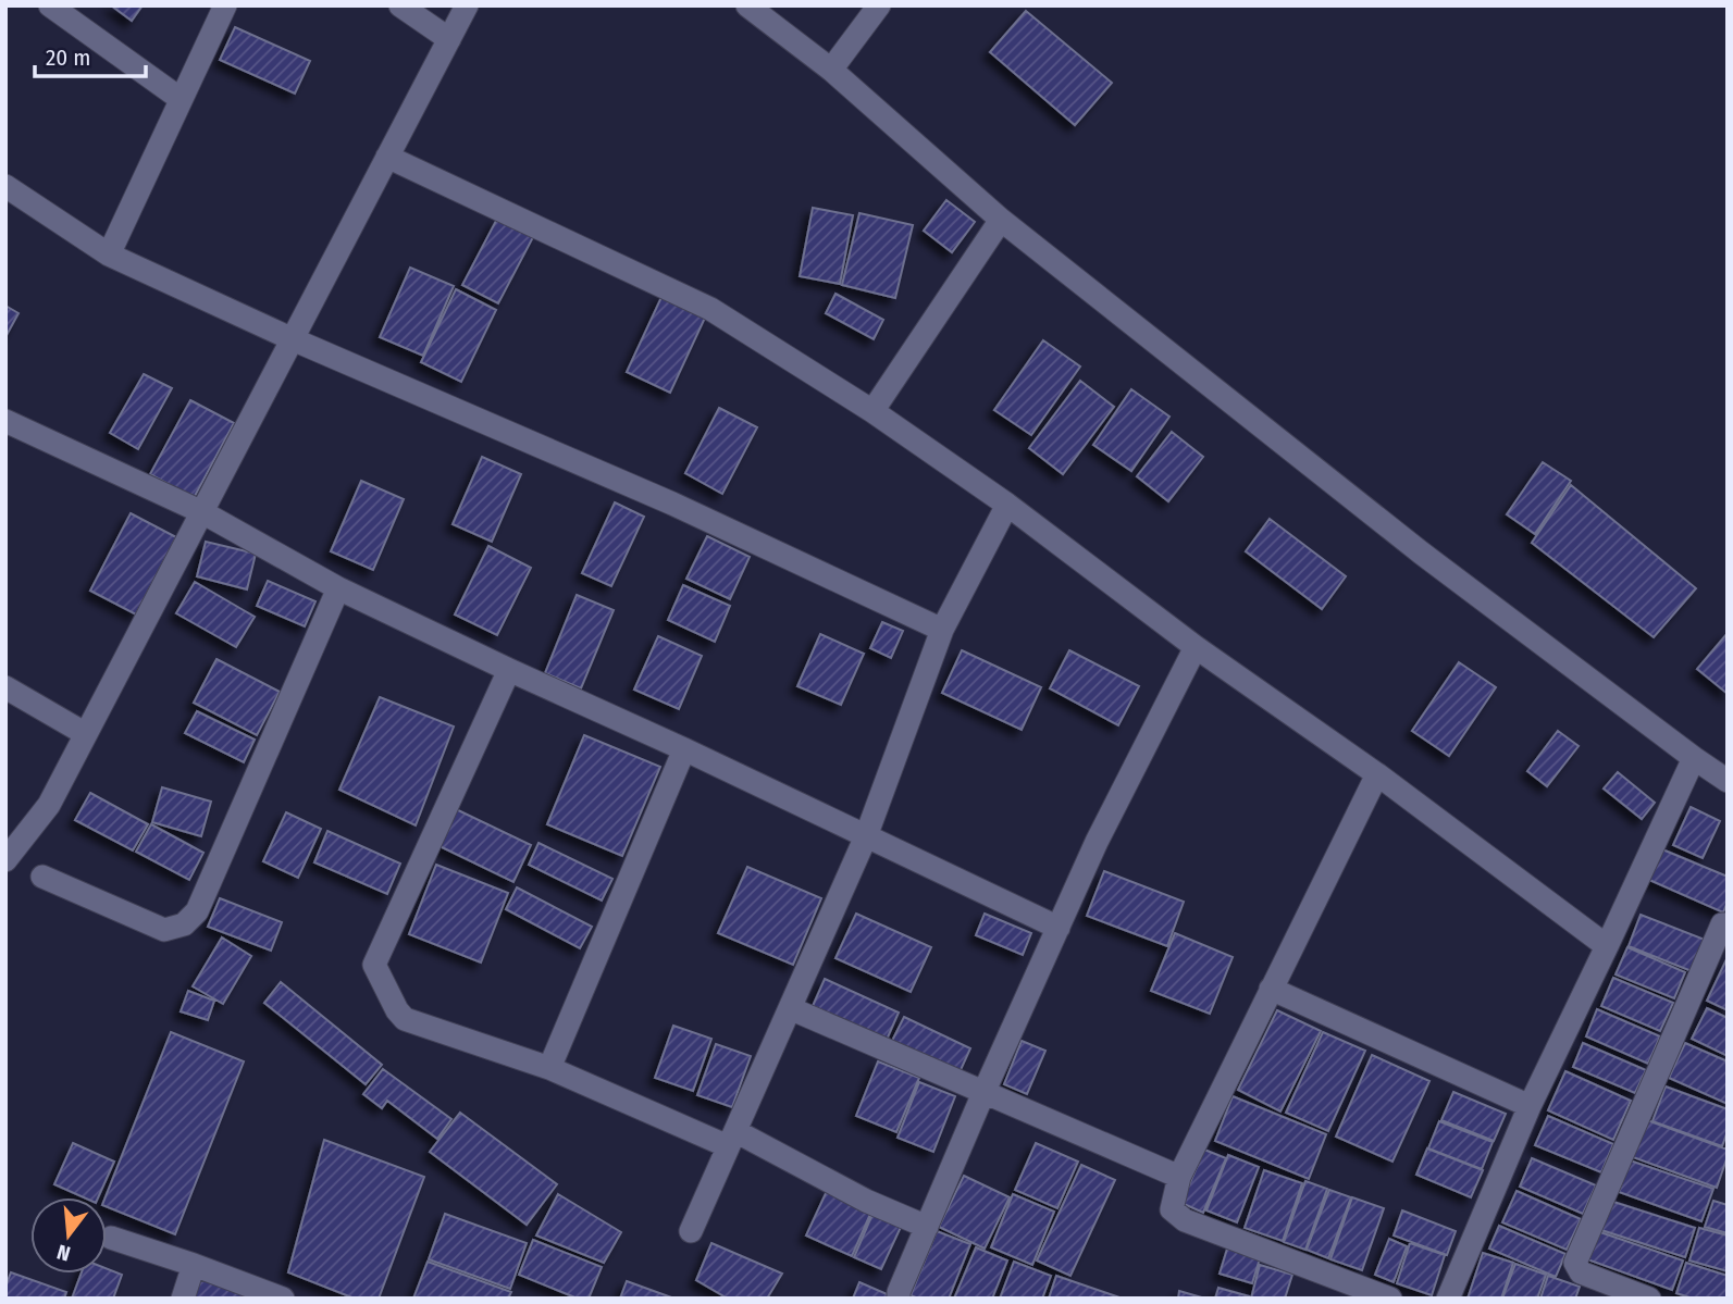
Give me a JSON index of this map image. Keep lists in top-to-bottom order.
{
  "scale_bar": "20 m",
  "north": "bottom"
}
